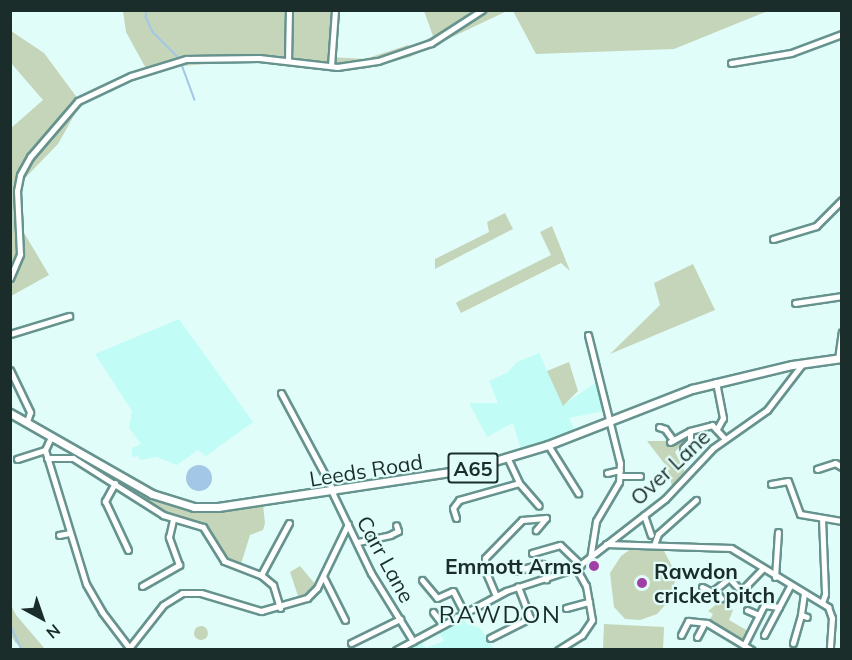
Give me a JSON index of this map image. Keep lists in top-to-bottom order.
{
  "streets": {
    "main road": ["A65", "Leeds Road"],
    "street": ["Over Lane", "Carr Lane"]
  },
  "crossings": [
    ["Over Lane", "Leeds Road"],
    ["Over Lane", "Carr Lane"],
    ["Leeds Road", "Carr Lane"]
  ],
  "districts": ["RAWDON"],
  "places": ["Emmott Arms", "Rawdon cricket pitch"],
  "north": "bottom right"
}
